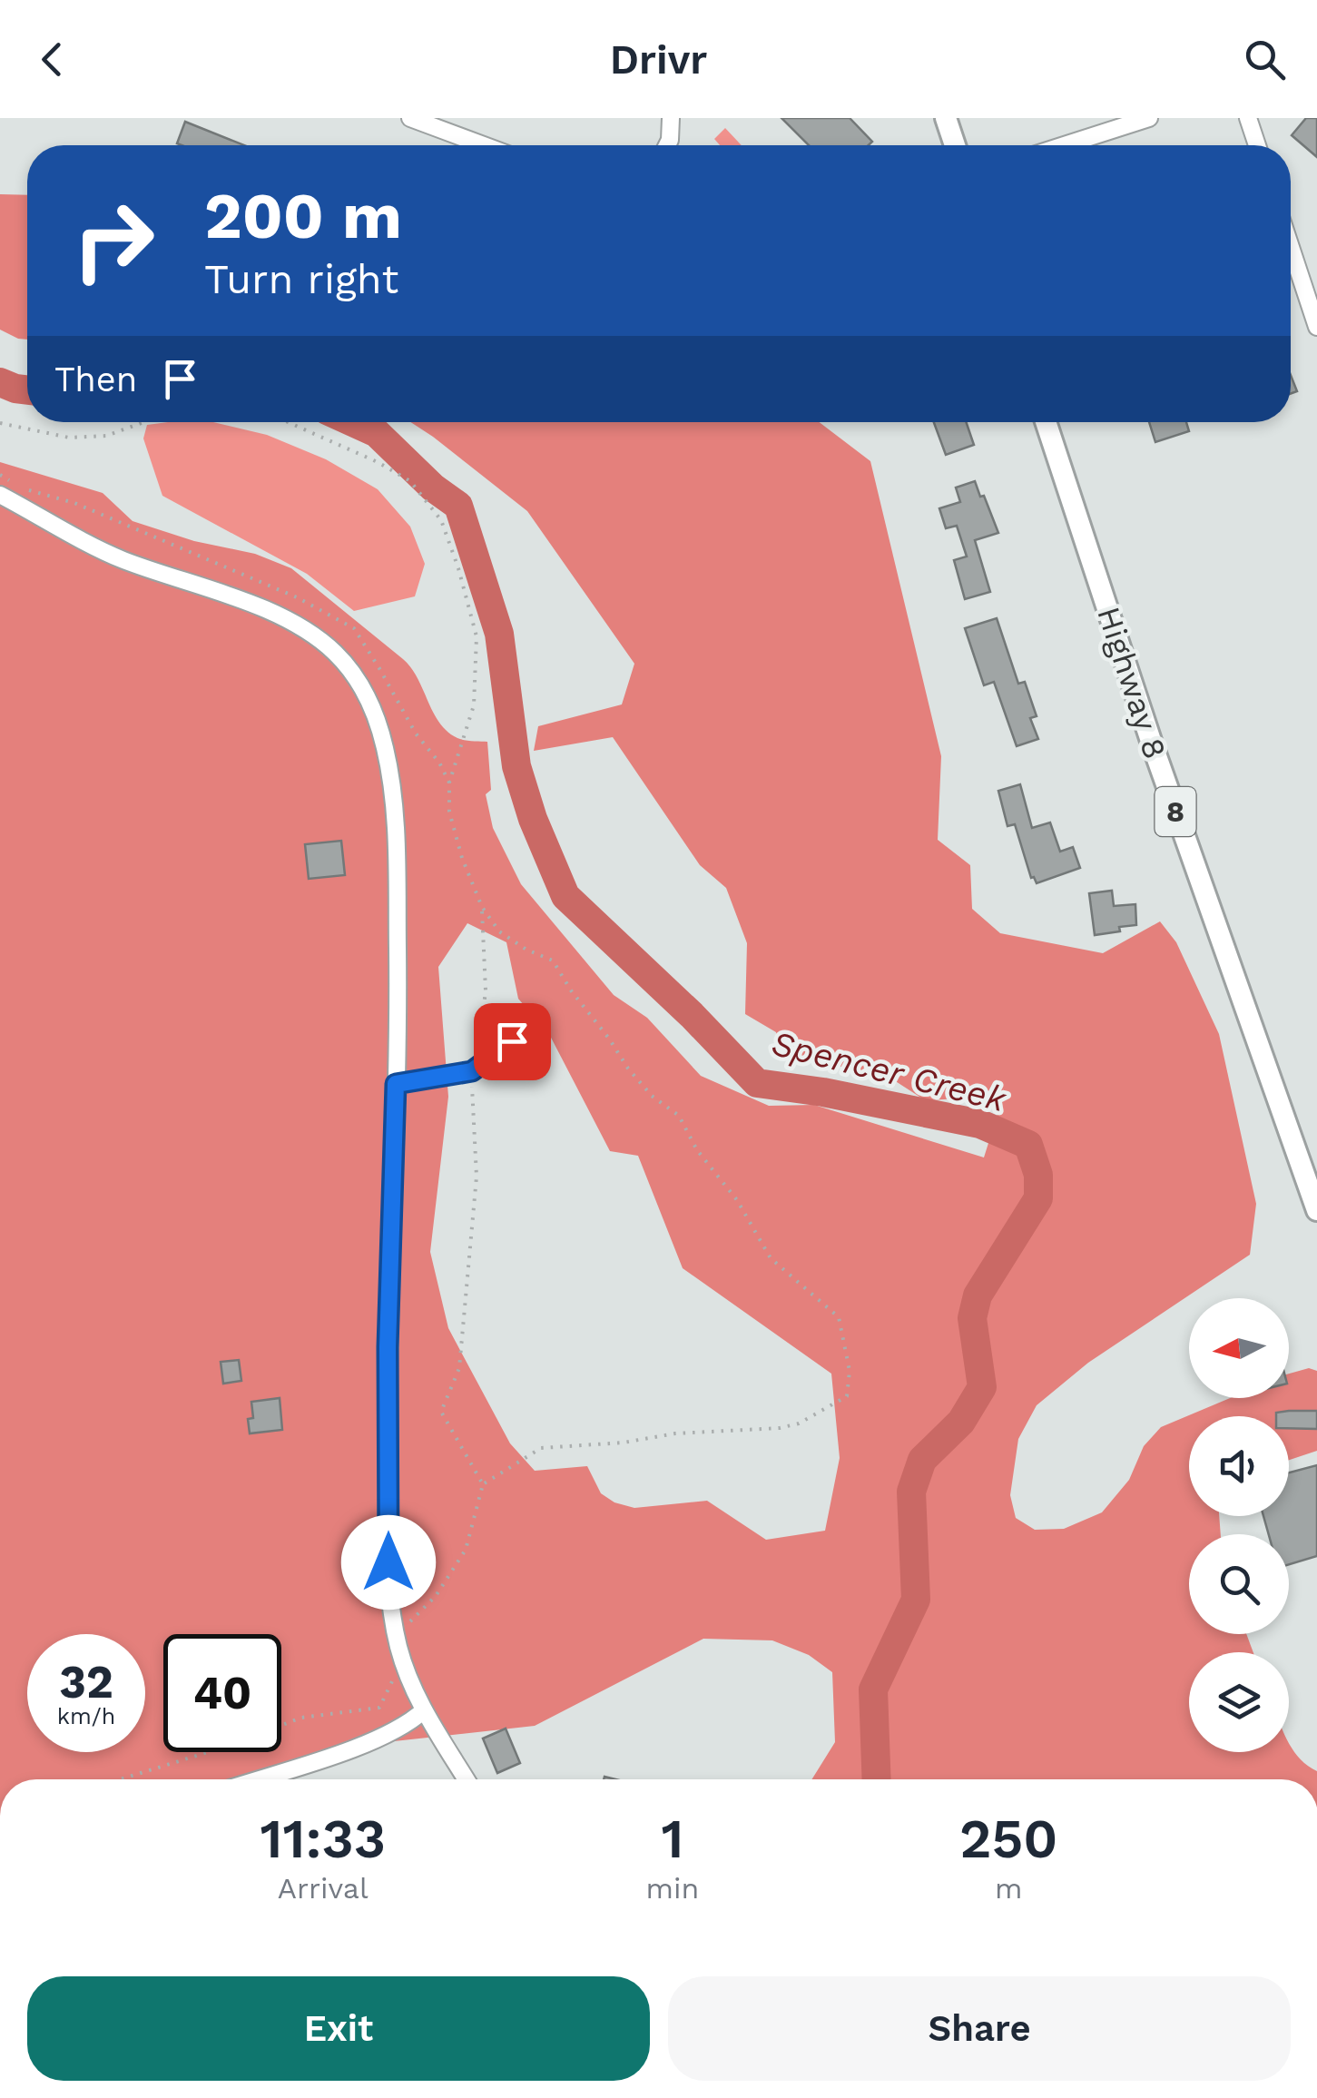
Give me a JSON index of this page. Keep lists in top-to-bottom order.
{
  "streets": {
    "main road": ["Highway 8", "8"]
  },
  "water": ["Spencer Creek"],
  "north": "left",
  "page": {
    "header": "Drivr",
    "turn": ["200 m", "Turn right"],
    "then": "Then",
    "speed": "32 km/h",
    "limit": "40",
    "eta": [
      "11:33",
      "Arrival",
      "1",
      "min",
      "250",
      "m"
    ],
    "buttons": ["Exit", "Share"]
  }
}
